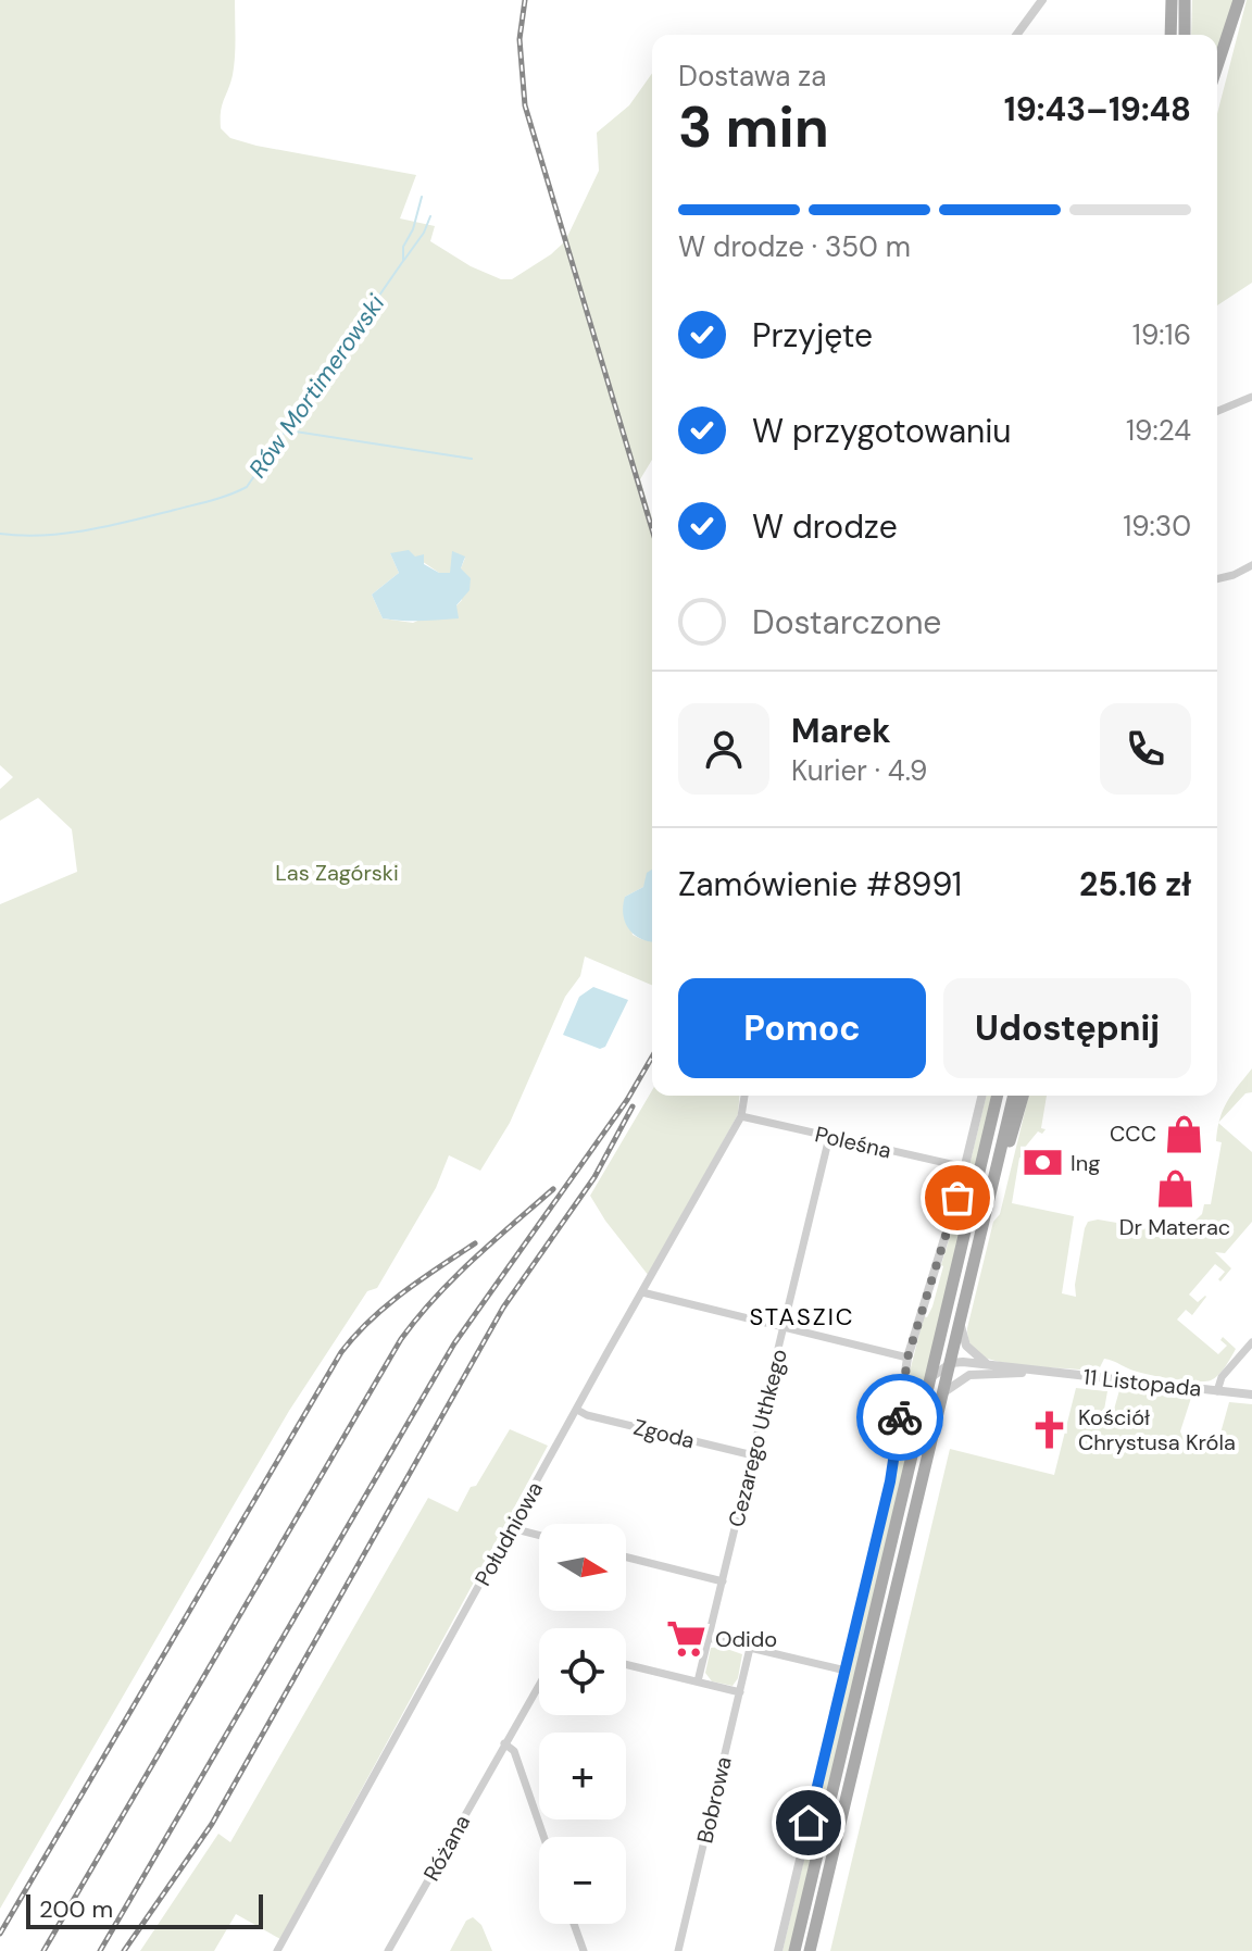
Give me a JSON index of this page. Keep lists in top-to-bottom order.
{
  "streets": {
    "street": [
      "Poleśna",
      "11 Listopada",
      "Zgoda",
      "Cezarego Uthkego",
      "Południowa",
      "Bobrowa",
      "Różana"
    ]
  },
  "crossings": [
    ["Poleśna", "Cezarego Uthkego"],
    ["Poleśna", "Południowa"],
    ["Zgoda", "Cezarego Uthkego"],
    ["Zgoda", "Południowa"]
  ],
  "districts": ["STASZIC"],
  "water": ["Rów Mortimerowski"],
  "parks": ["Las Zagórski"],
  "places": {
    "shop": ["CCC", "Dr Materac"],
    "bank": ["Ing"],
    "church": ["Kościół Chrystusa Króla"],
    "supermarket": ["Odido"]
  },
  "scale_bar": "200 m",
  "north": "right",
  "page": {
    "heading": ["3 min", "Dostawa za", "19:43–19:48"],
    "panel": [
      "Marek",
      "Kurier · 4.9",
      "Zamówienie #8991",
      "25.16 zł"
    ],
    "bar": "W drodze · 350 m",
    "list": [
      ["Przyjęte", "19:16"],
      ["W przygotowaniu", "19:24"],
      ["W drodze", "19:30"],
      "Dostarczone"
    ],
    "buttons": ["Pomoc", "Udostępnij"],
    "map_buttons": ["+", "−"],
    "scale": "200 m"
  }
}
